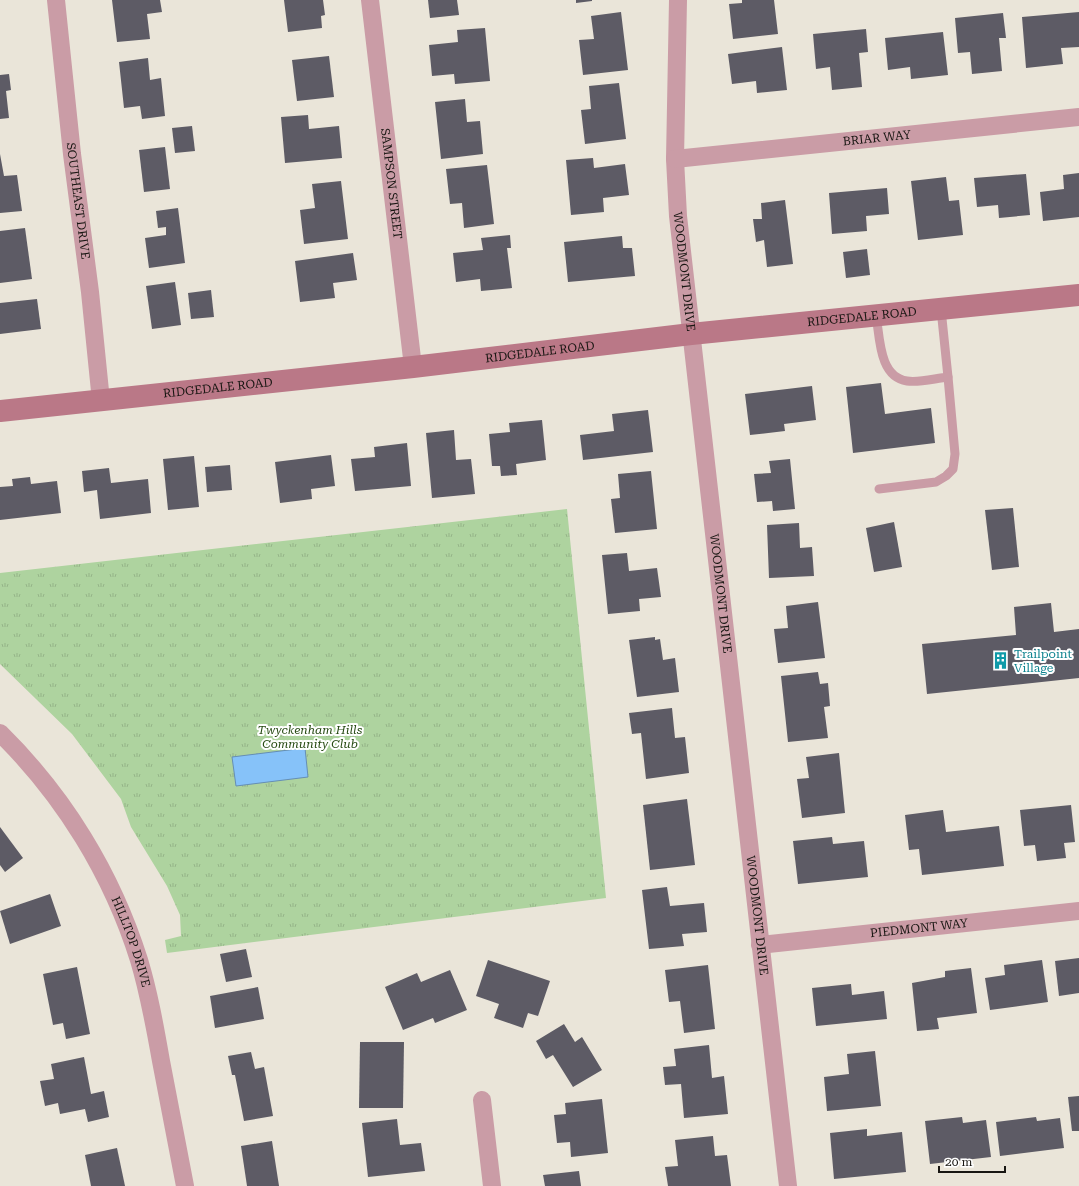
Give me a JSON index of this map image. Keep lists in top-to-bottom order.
{
  "streets": {
    "street": [
      "BRIAR WAY",
      "SAMPSON STREET",
      "SOUTHEAST DRIVE",
      "WOODMONT DRIVE",
      "RIDGEDALE ROAD",
      "PIEDMONT WAY",
      "HILLTOP DRIVE"
    ]
  },
  "crossings": [
    ["BRIAR WAY", "WOODMONT DRIVE"],
    ["SAMPSON STREET", "RIDGEDALE ROAD"],
    ["SOUTHEAST DRIVE", "RIDGEDALE ROAD"],
    ["WOODMONT DRIVE", "RIDGEDALE ROAD"],
    ["WOODMONT DRIVE", "PIEDMONT WAY"]
  ],
  "parks": ["Twyckenham Hills Community Club"],
  "places": {
    "building": ["Trailpoint Village"]
  },
  "scale_bar": "20 m"
}
